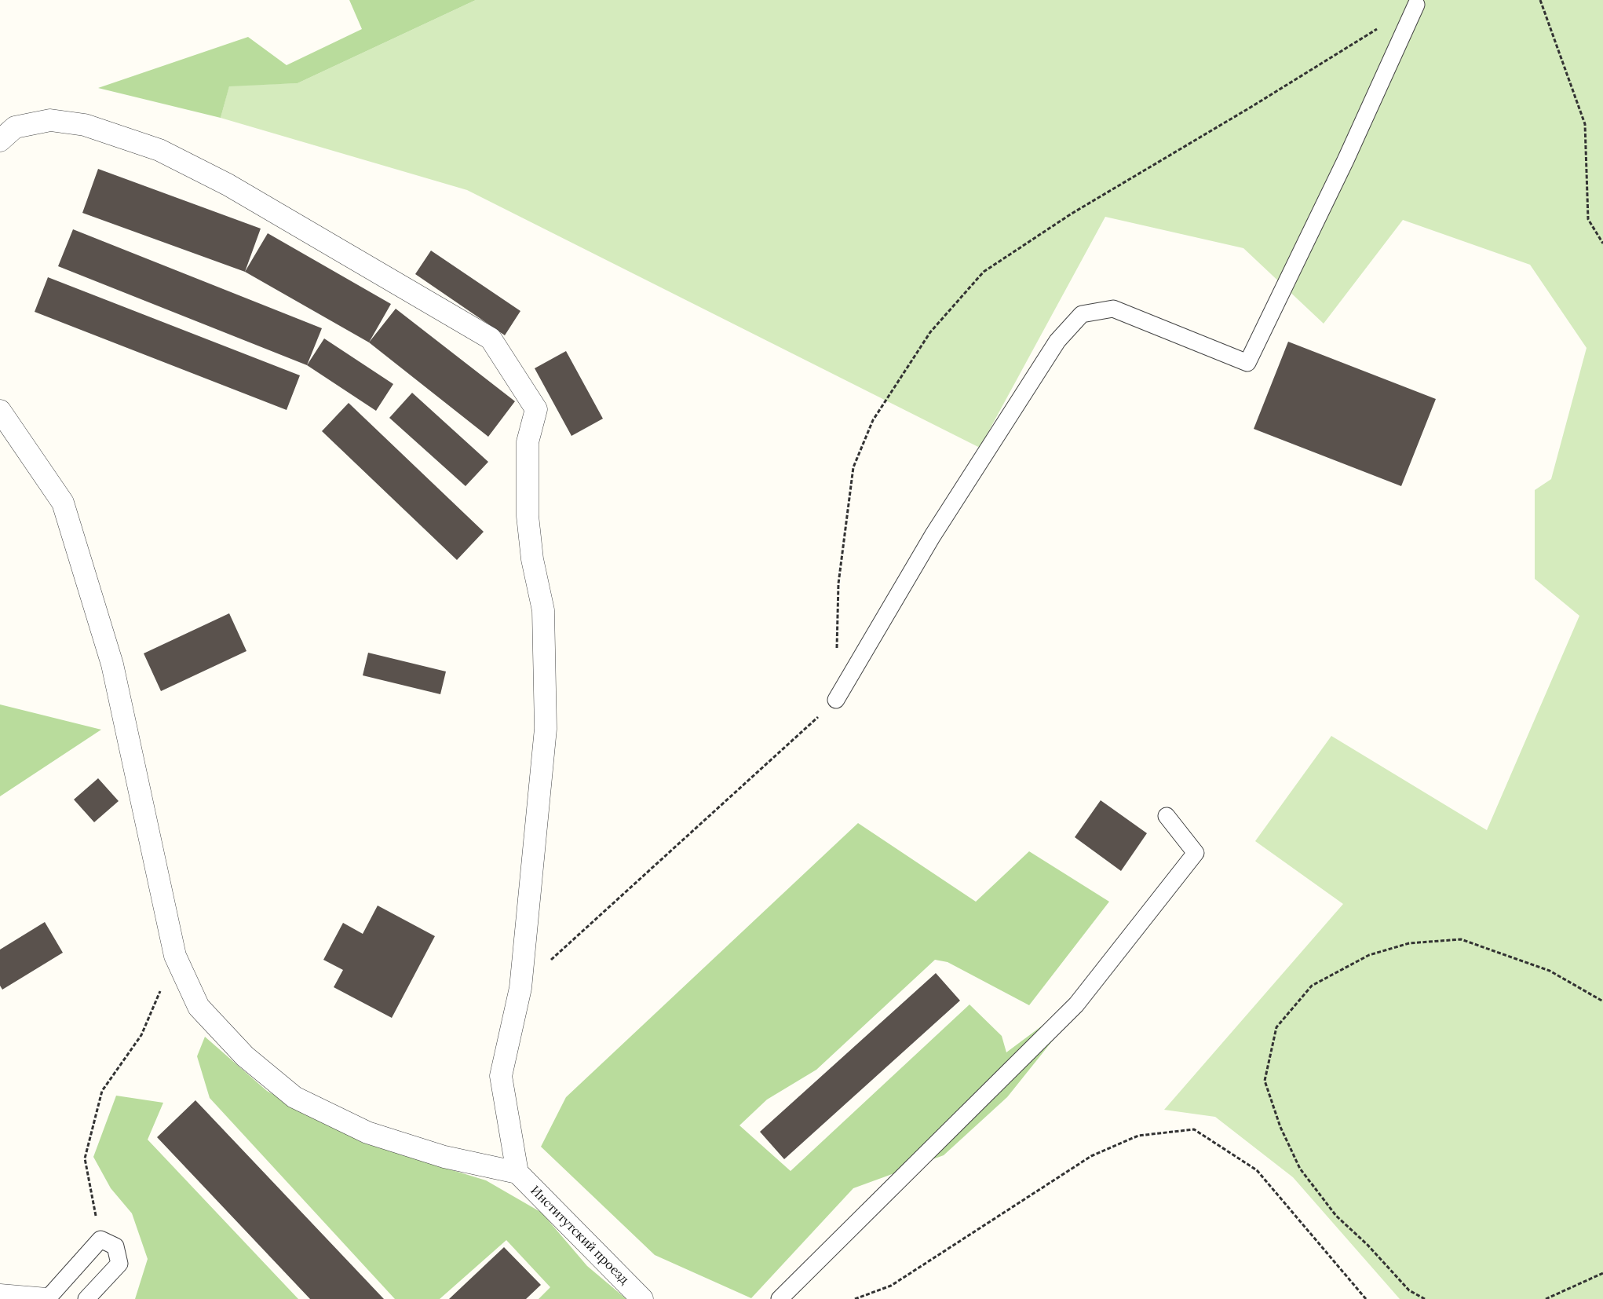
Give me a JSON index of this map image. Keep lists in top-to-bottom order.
{
  "streets": {
    "street": ["Институтский проезд"]
  }
}
